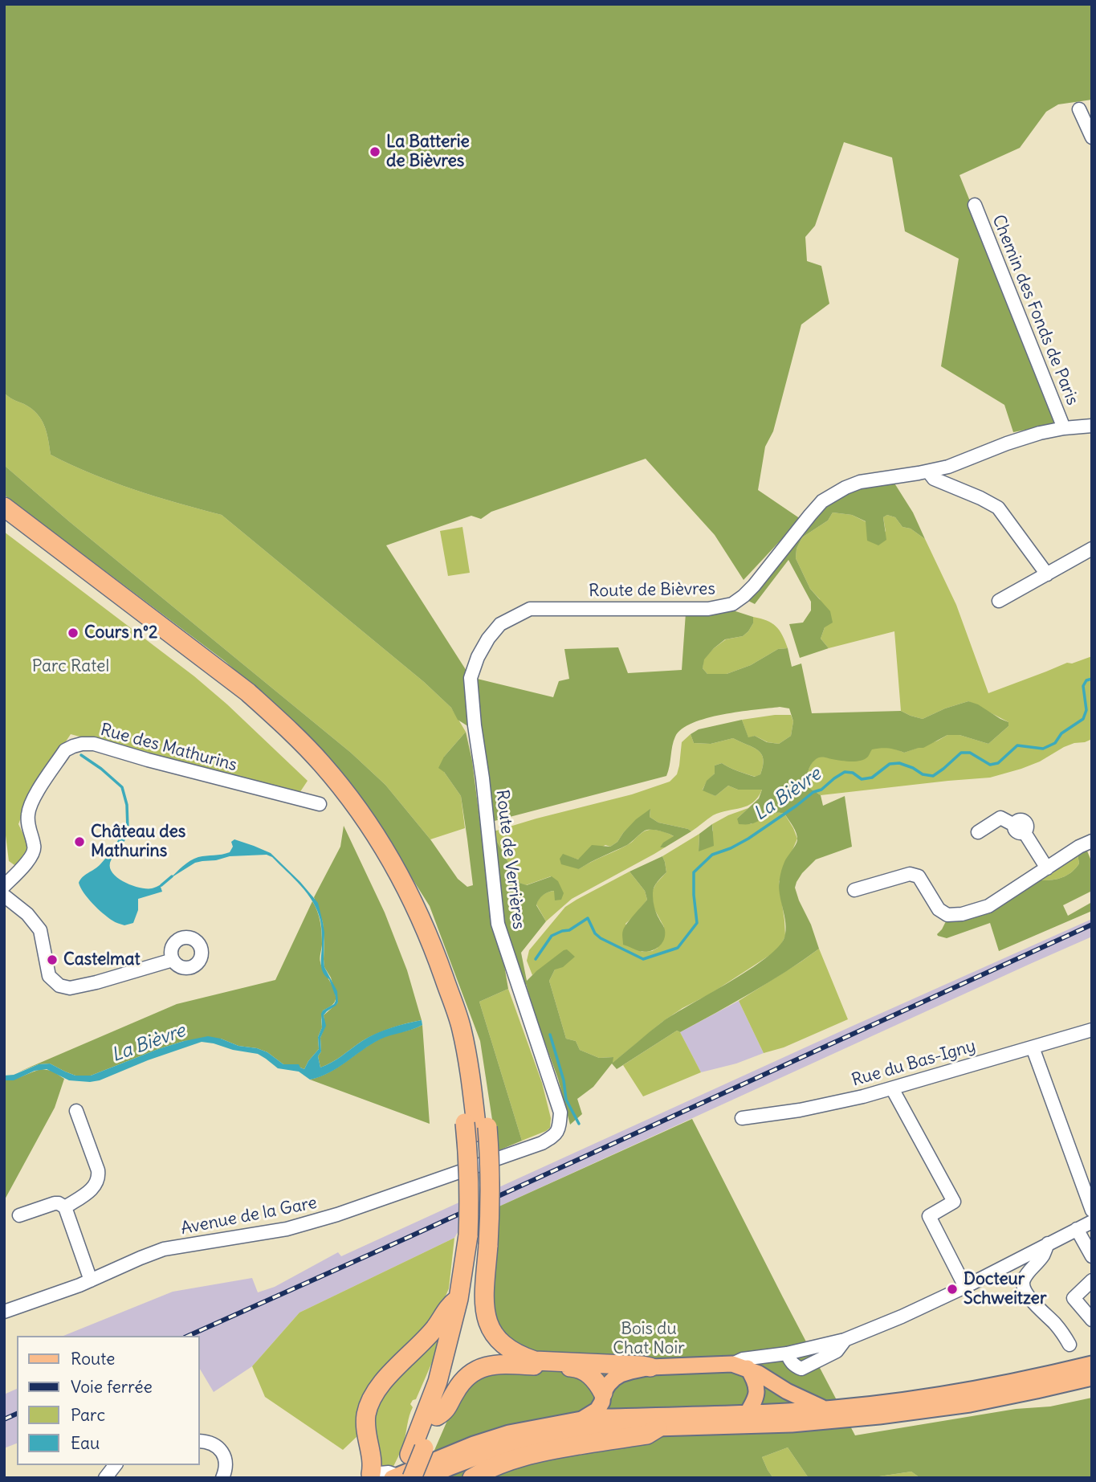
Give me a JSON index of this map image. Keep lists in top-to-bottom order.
{
  "streets": {
    "street": [
      "Chemin des Fonds de Paris",
      "Route de Bièvres",
      "Rue des Mathurins",
      "Route de Verrières",
      "Rue du Bas-Igny",
      "Avenue de la Gare"
    ]
  },
  "crossings": [
    ["Chemin des Fonds de Paris", "Route de Bièvres"],
    ["Route de Bièvres", "Route de Verrières"],
    ["Route de Verrières", "Avenue de la Gare"]
  ],
  "water": ["La Bièvre"],
  "parks": ["Parc Ratel", "Bois du Chat Noir"],
  "places": [
    "La Batterie de Bièvres",
    "Cours n°2",
    "Château des Mathurins",
    "Castelmat",
    "Docteur Schweitzer"
  ],
  "legend": [
    "Route",
    "Voie ferrée",
    "Parc",
    "Eau"
  ]
}
